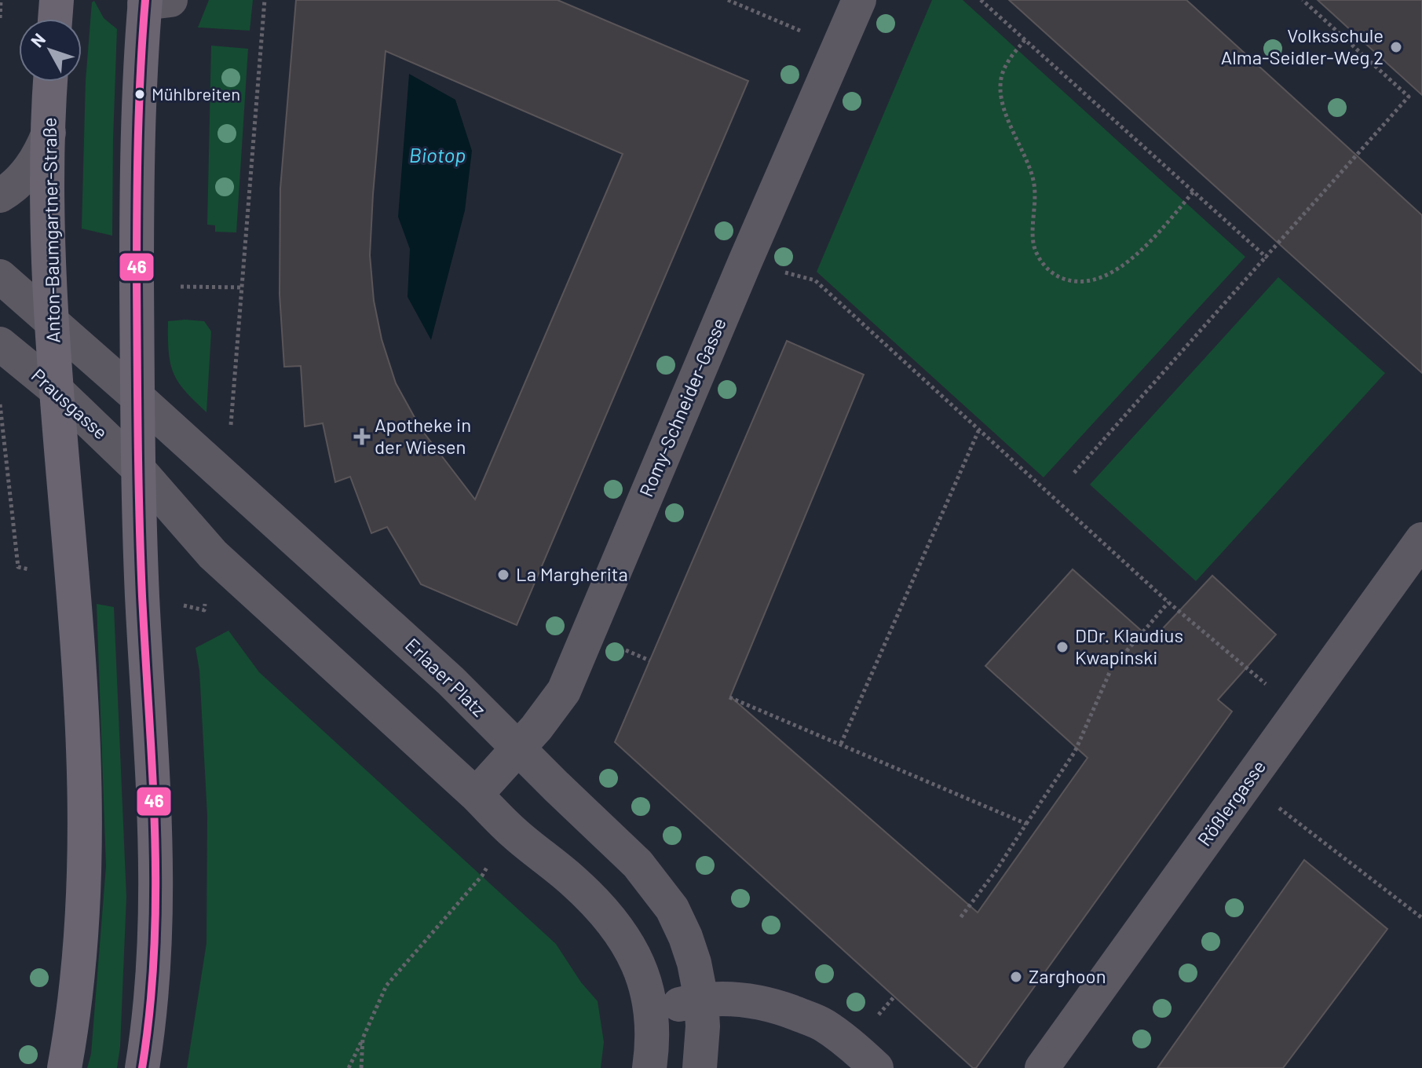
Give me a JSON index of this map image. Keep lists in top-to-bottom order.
{
  "streets": {
    "main road": ["Anton-Baumgartner-Straße"],
    "street": [
      "Prausgasse",
      "Romy-Schneider-Gasse",
      "Erlaaer Platz",
      "Rößlergasse"
    ]
  },
  "crossings": [
    ["Anton-Baumgartner-Straße", "Prausgasse"],
    ["Romy-Schneider-Gasse", "Erlaaer Platz"]
  ],
  "water": ["Biotop"],
  "places": {
    "other": [
      "Volksschule Alma-Seidler-Weg 2",
      "Mühlbreiten",
      "La Margherita",
      "DDr. Klaudius Kwapinski",
      "Zarghoon"
    ],
    "health": ["Apotheke in der Wiesen"]
  },
  "lines": ["transit line 46"],
  "north": "top left"
}
